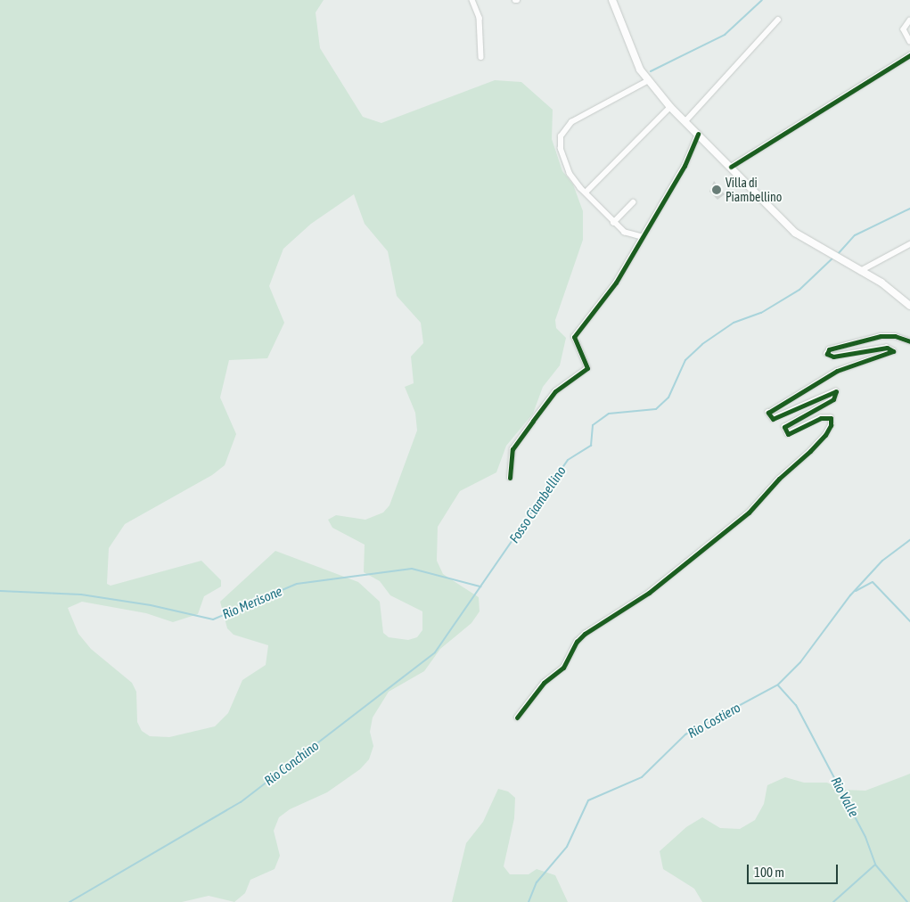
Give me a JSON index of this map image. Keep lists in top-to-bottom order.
{
  "water": [
    "Fosso Ciambellino",
    "Rio Merisone",
    "Rio Costiero",
    "Rio Conchino",
    "Rio Valle"
  ],
  "places": ["Villa di Piambellino"],
  "scale_bar": "100 m"
}
